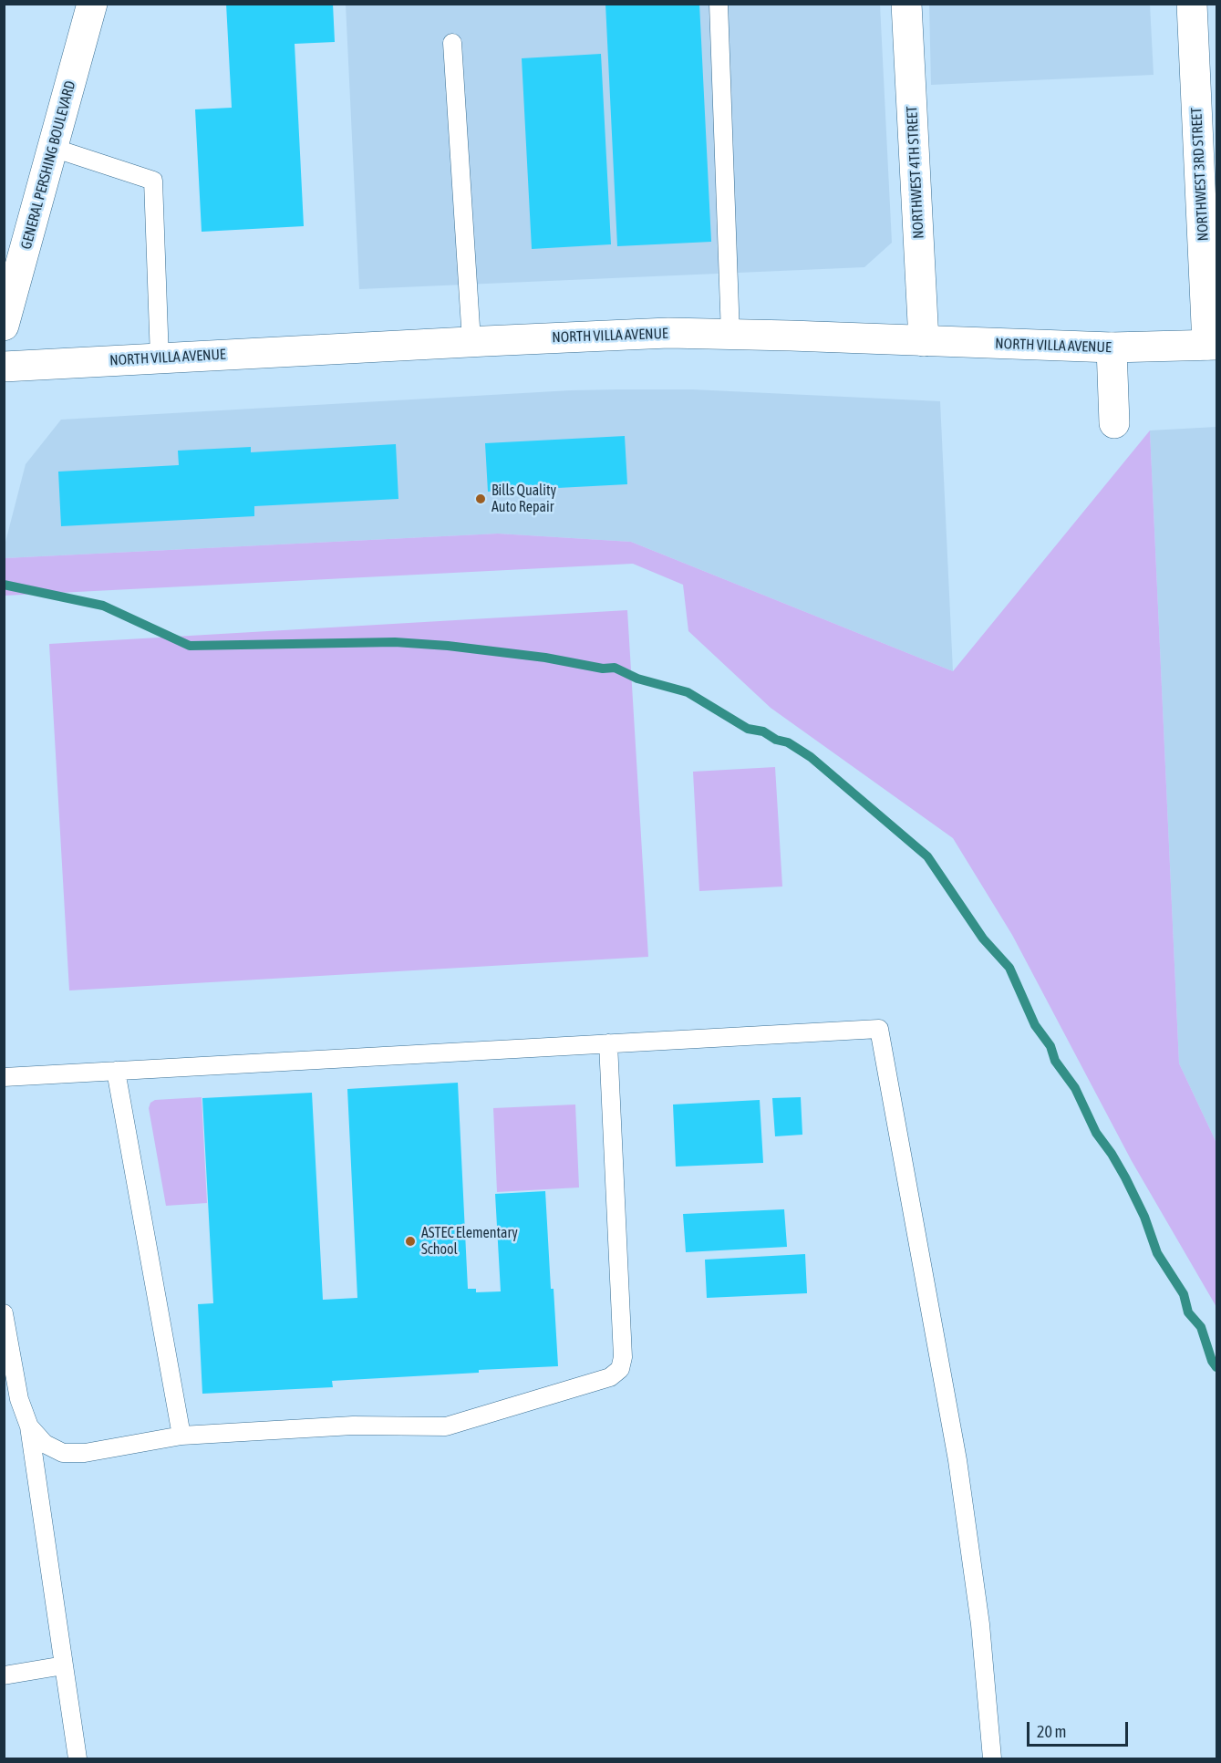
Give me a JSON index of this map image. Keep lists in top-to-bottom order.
{
  "streets": {
    "main road": [
      "GENERAL PERSHING BOULEVARD",
      "NORTHWEST 4TH STREET",
      "NORTHWEST 3RD STREET",
      "NORTH VILLA AVENUE"
    ]
  },
  "crossings": [
    ["NORTHWEST 4TH STREET", "NORTH VILLA AVENUE"],
    ["NORTHWEST 3RD STREET", "NORTH VILLA AVENUE"]
  ],
  "places": ["Bills Quality Auto Repair", "ASTEC Elementary School"],
  "scale_bar": "20 m"
}
